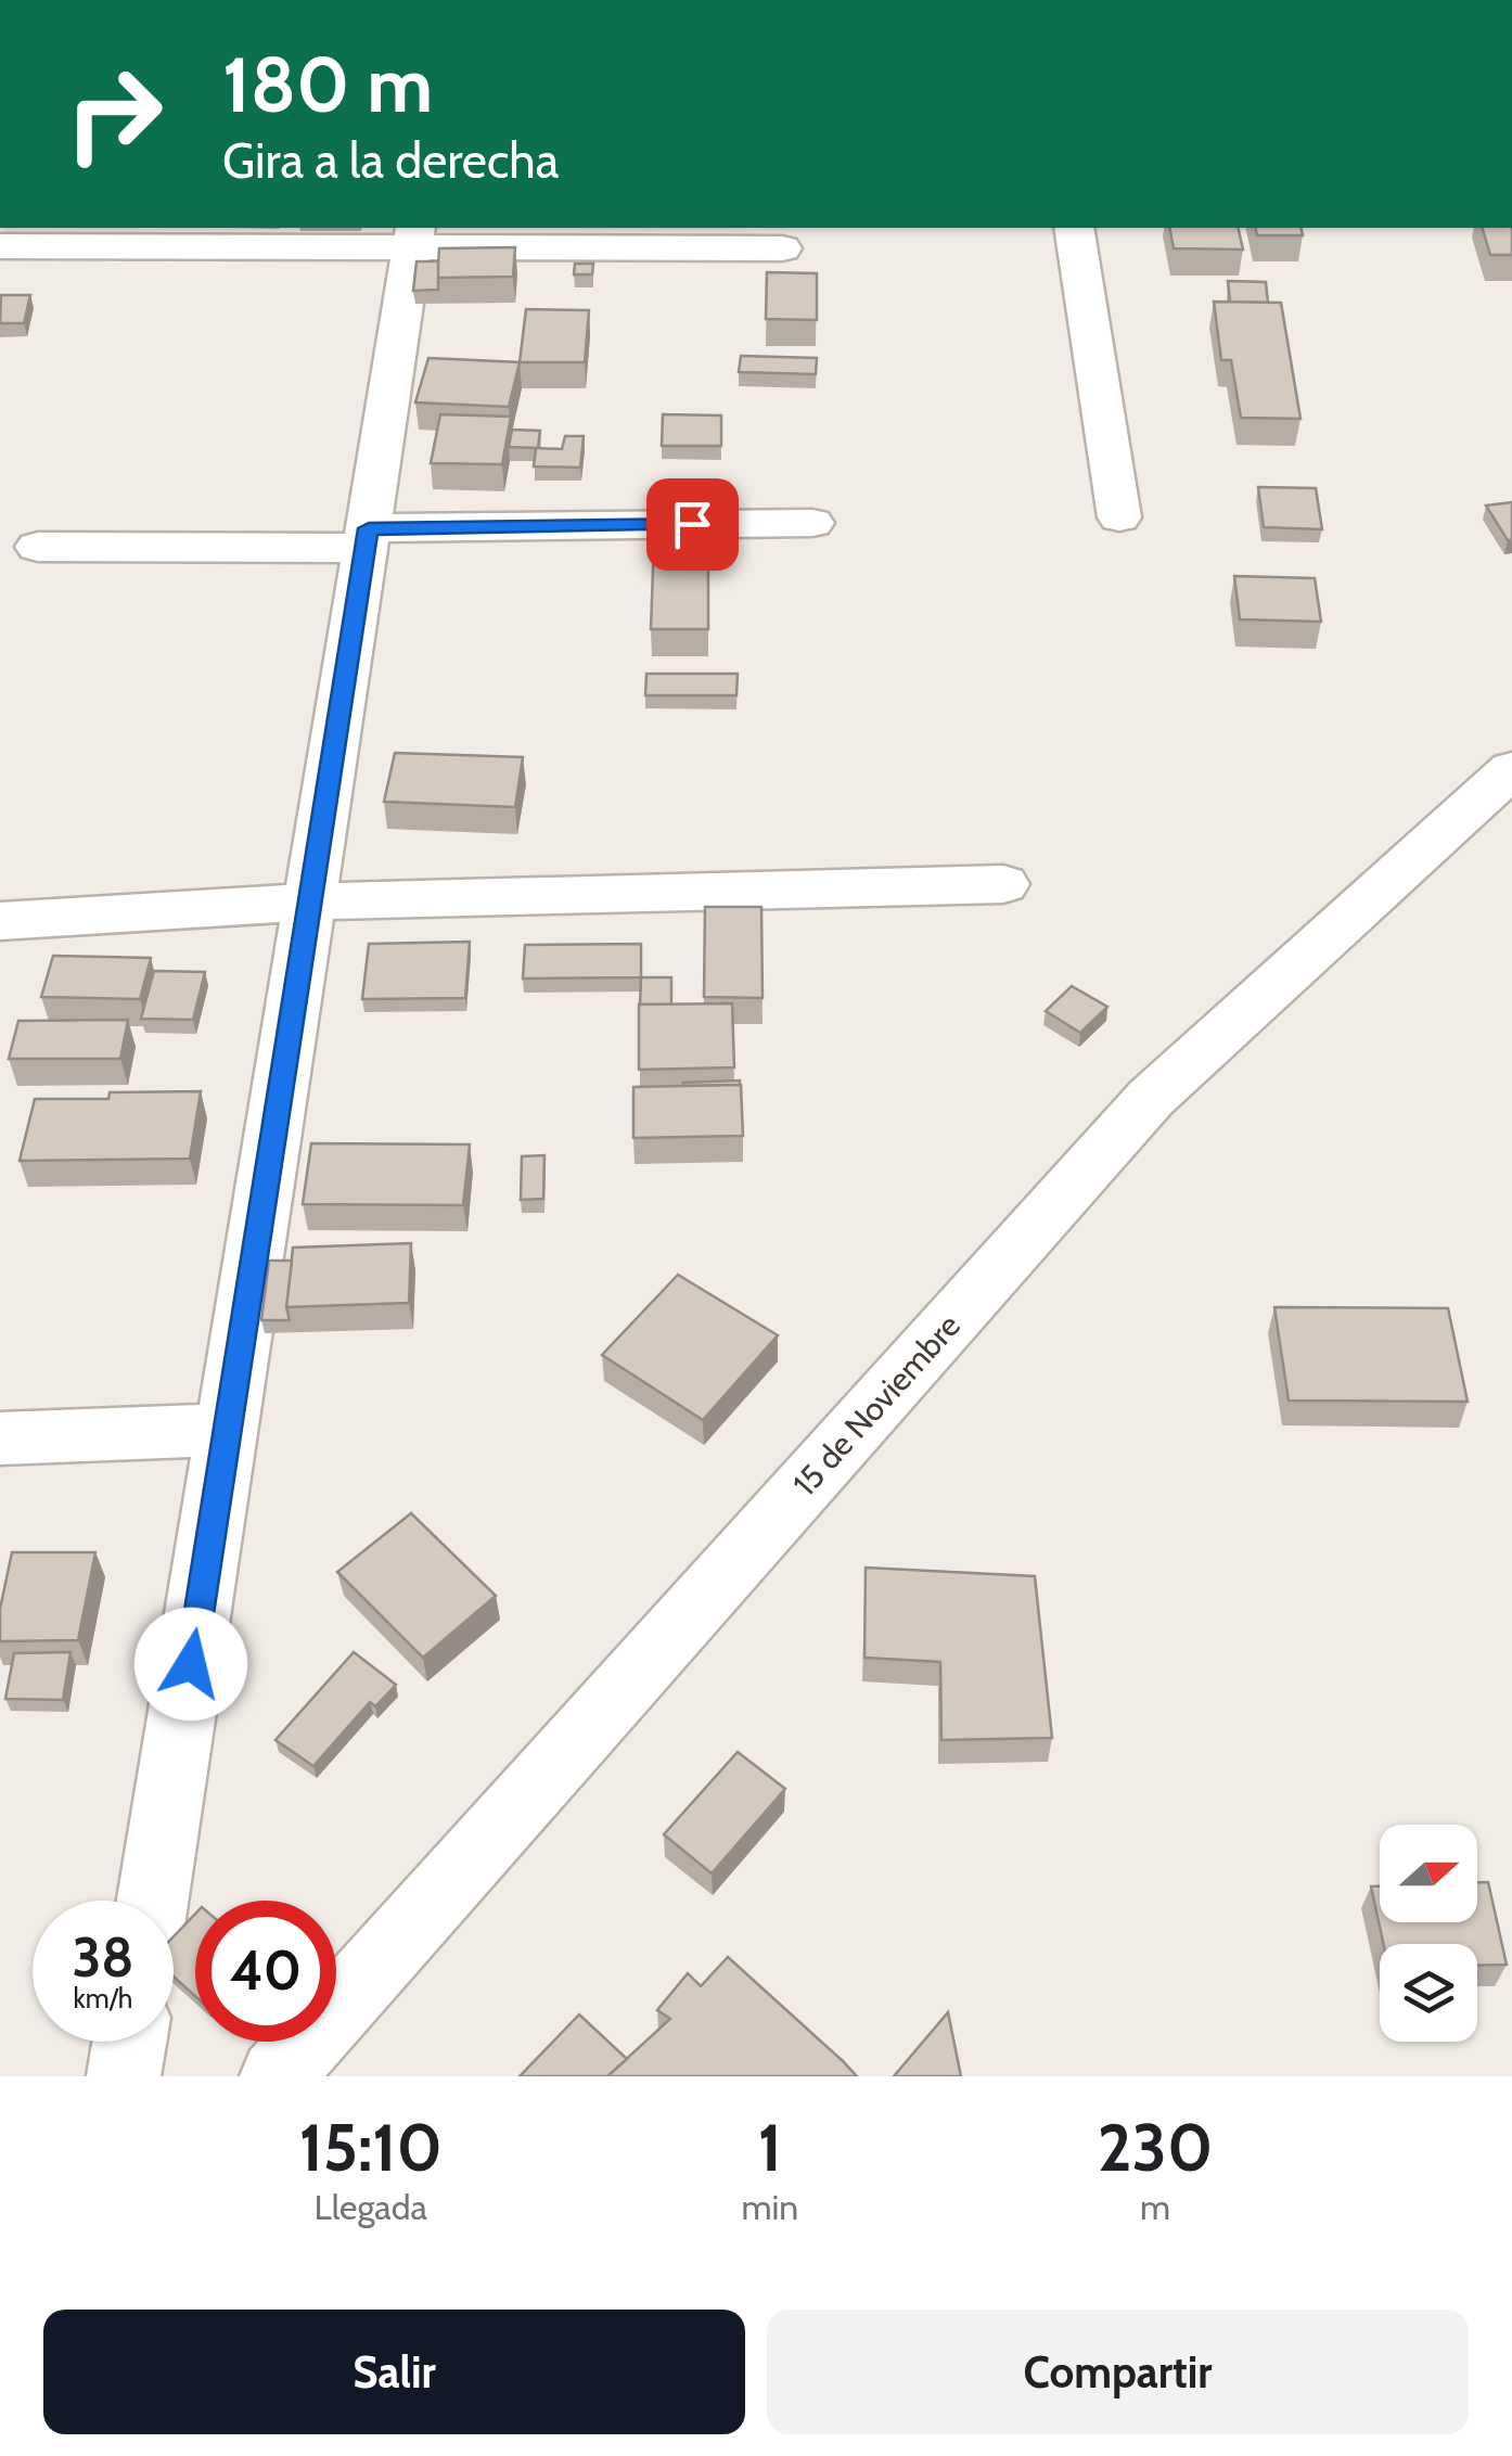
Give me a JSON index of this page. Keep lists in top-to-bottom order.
{
  "streets": {
    "street": ["15 de Noviembre"]
  },
  "north": "right",
  "page": {
    "turn": ["180 m", "Gira a la derecha"],
    "speed": "38 km/h",
    "limit": "40",
    "eta": [
      "15:10",
      "Llegada",
      "1",
      "min",
      "230",
      "m"
    ],
    "buttons": ["Salir", "Compartir"]
  }
}
